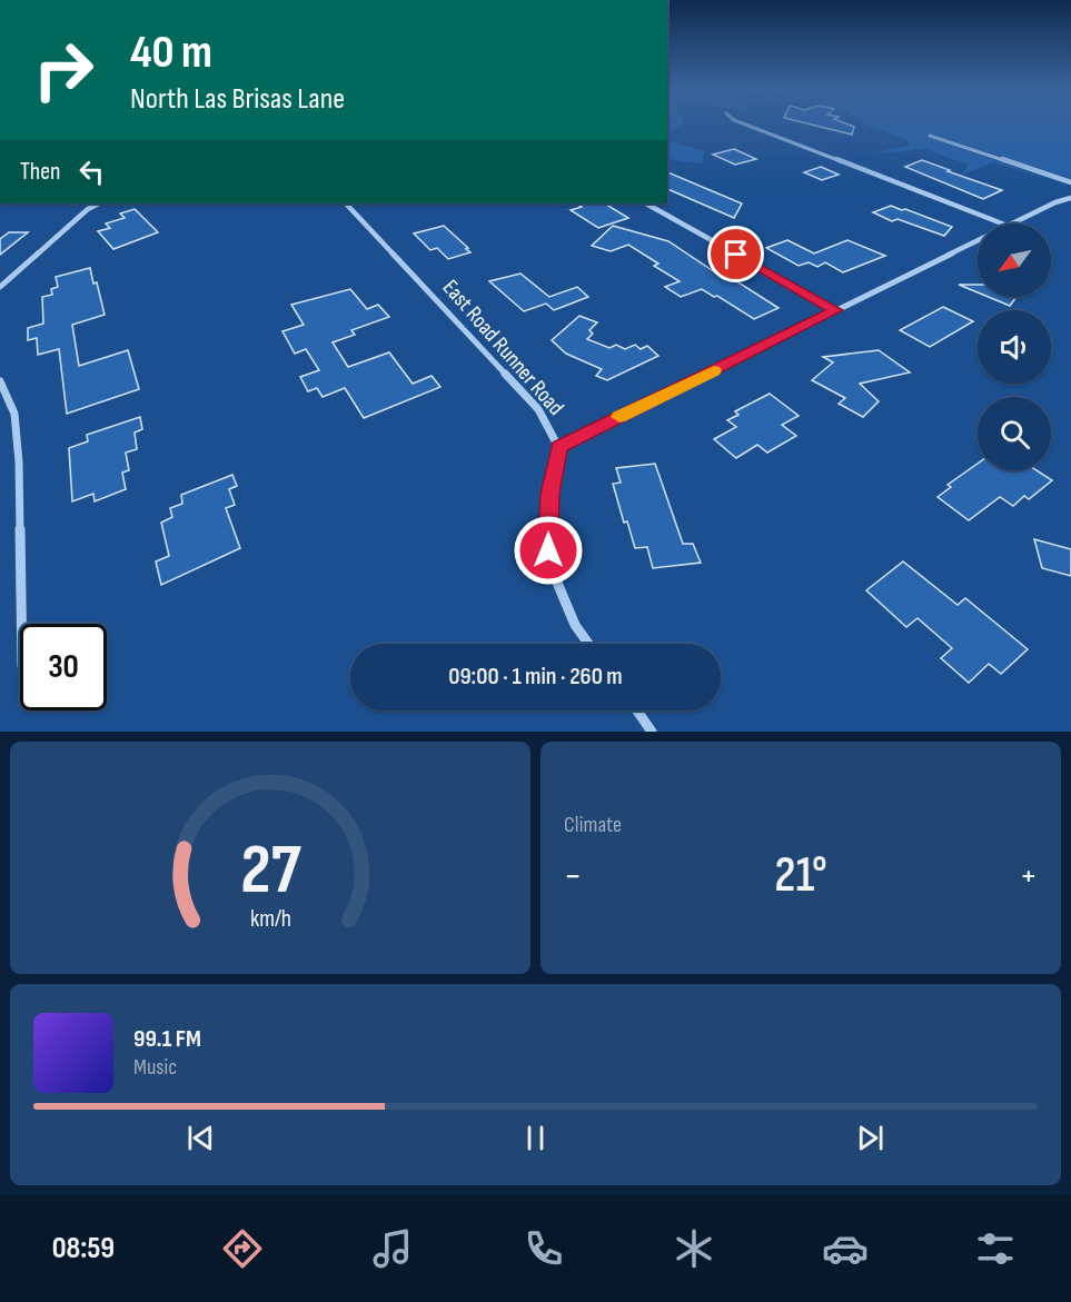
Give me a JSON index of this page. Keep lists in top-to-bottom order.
{
  "streets": {
    "street": ["East Road Runner Road"]
  },
  "north": "bottom left",
  "page": {
    "turn": ["40 m", "North Las Brisas Lane"],
    "then": "Then",
    "limit": "30",
    "trip": "09:00 · 1 min · 260 m",
    "tile": "Climate",
    "heat": ["−", "21°", "+"],
    "song": ["99.1 FM", "Music"],
    "tabs": "08:59",
    "gauge": ["27", "km/h"]
  }
}
